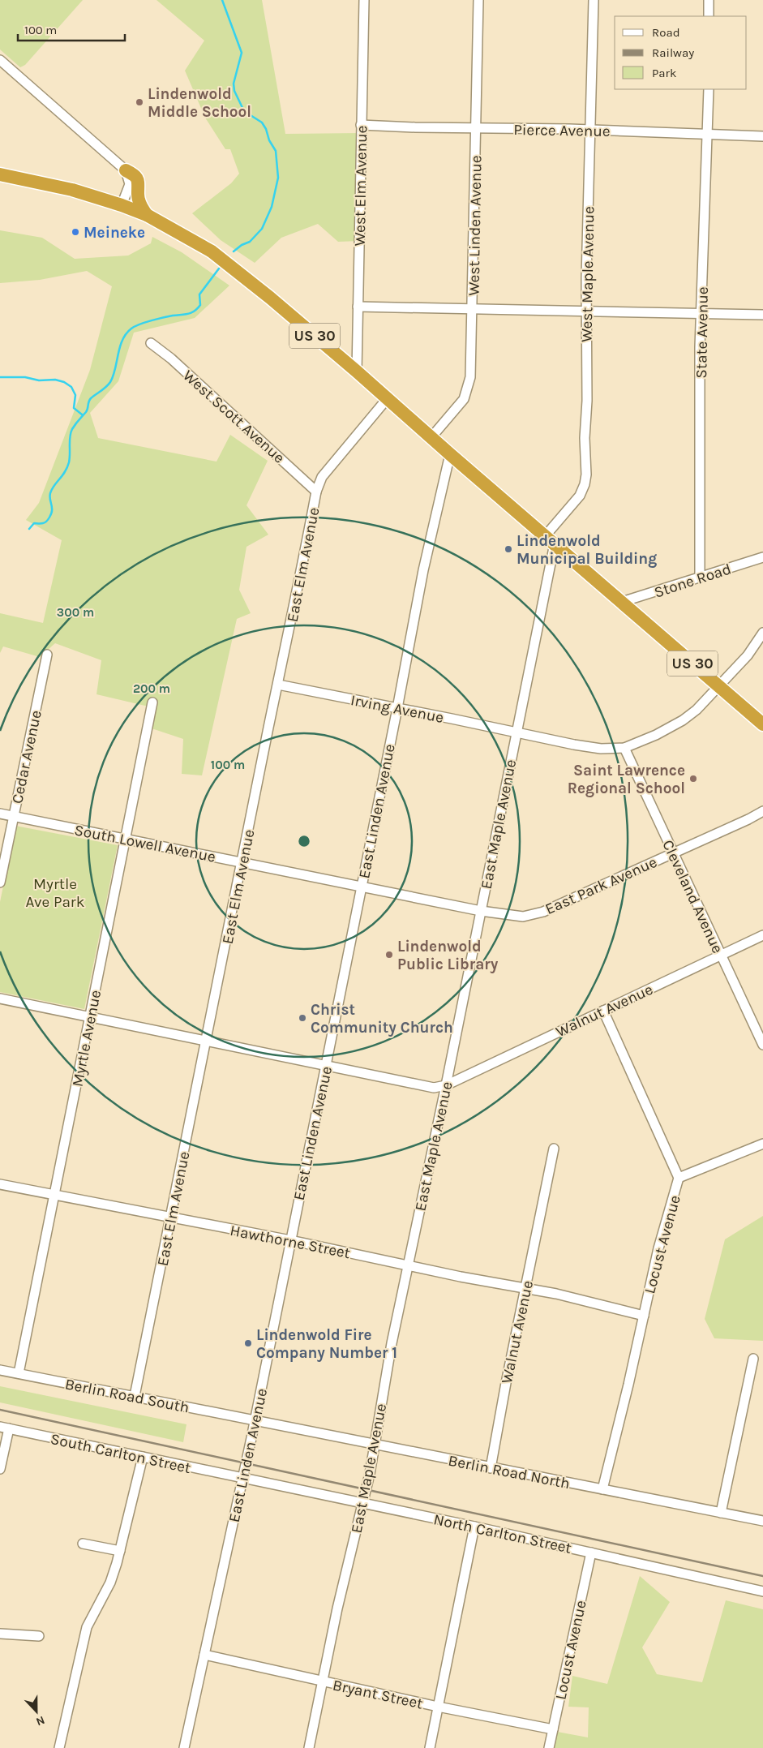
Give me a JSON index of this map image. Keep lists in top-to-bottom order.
{
  "streets": {
    "highway": ["US 30"],
    "street": [
      "Pierce Avenue",
      "West Elm Avenue",
      "West Linden Avenue",
      "West Maple Avenue",
      "State Avenue",
      "West Scott Avenue",
      "East Elm Avenue",
      "Stone Road",
      "Irving Avenue",
      "Cedar Avenue",
      "East Linden Avenue",
      "East Maple Avenue",
      "South Lowell Avenue",
      "East Park Avenue",
      "Cleveland Avenue",
      "Walnut Avenue",
      "Myrtle Avenue",
      "Hawthorne Street",
      "Locust Avenue",
      "Berlin Road South",
      "South Carlton Street",
      "Berlin Road North",
      "North Carlton Street",
      "Bryant Street"
    ]
  },
  "crossings": [
    ["Pierce Avenue", "West Elm Avenue"],
    ["Pierce Avenue", "West Linden Avenue"],
    ["Pierce Avenue", "West Maple Avenue"],
    ["Pierce Avenue", "State Avenue"],
    ["West Elm Avenue", "US 30"],
    ["West Linden Avenue", "US 30"],
    ["West Maple Avenue", "US 30"],
    ["West Maple Avenue", "East Maple Avenue"],
    ["State Avenue", "Stone Road"],
    ["US 30", "East Elm Avenue"],
    ["US 30", "Stone Road"],
    ["US 30", "East Linden Avenue"],
    ["US 30", "East Maple Avenue"],
    ["West Scott Avenue", "East Elm Avenue"],
    ["East Elm Avenue", "Irving Avenue"],
    ["East Elm Avenue", "South Lowell Avenue"],
    ["East Elm Avenue", "Hawthorne Street"],
    ["East Elm Avenue", "Berlin Road South"],
    ["Irving Avenue", "East Linden Avenue"],
    ["Irving Avenue", "East Maple Avenue"],
    ["Irving Avenue", "Cleveland Avenue"],
    ["Cedar Avenue", "South Lowell Avenue"],
    ["East Linden Avenue", "South Lowell Avenue"],
    ["East Linden Avenue", "Hawthorne Street"],
    ["East Linden Avenue", "Berlin Road South"],
    ["East Linden Avenue", "South Carlton Street"],
    ["East Linden Avenue", "Berlin Road North"],
    ["East Linden Avenue", "North Carlton Street"],
    ["East Linden Avenue", "Bryant Street"],
    ["East Maple Avenue", "South Lowell Avenue"],
    ["East Maple Avenue", "Walnut Avenue"],
    ["East Maple Avenue", "Hawthorne Street"],
    ["East Maple Avenue", "Berlin Road North"],
    ["East Maple Avenue", "North Carlton Street"],
    ["East Maple Avenue", "Bryant Street"],
    ["South Lowell Avenue", "East Park Avenue"],
    ["South Lowell Avenue", "Myrtle Avenue"],
    ["East Park Avenue", "Cleveland Avenue"],
    ["Cleveland Avenue", "Walnut Avenue"],
    ["Walnut Avenue", "Hawthorne Street"],
    ["Walnut Avenue", "Locust Avenue"],
    ["Walnut Avenue", "Berlin Road North"],
    ["Myrtle Avenue", "Hawthorne Street"],
    ["Myrtle Avenue", "Berlin Road South"],
    ["Hawthorne Street", "Locust Avenue"],
    ["Locust Avenue", "Berlin Road North"],
    ["Locust Avenue", "North Carlton Street"],
    ["Locust Avenue", "Bryant Street"],
    ["Berlin Road South", "Berlin Road North"],
    ["South Carlton Street", "North Carlton Street"]
  ],
  "parks": ["Myrtle Ave Park"],
  "places": [
    "Lindenwold Middle School",
    "Meineke",
    "Lindenwold Municipal Building",
    "Saint Lawrence Regional School",
    "Lindenwold Public Library",
    "Christ Community Church",
    "Lindenwold Fire Company Number 1"
  ],
  "legend": ["Road", "Railway", "Park"],
  "scale_bar": "100 m",
  "north": "bottom",
  "rings": ["300 m", "200 m", "100 m"]
}
